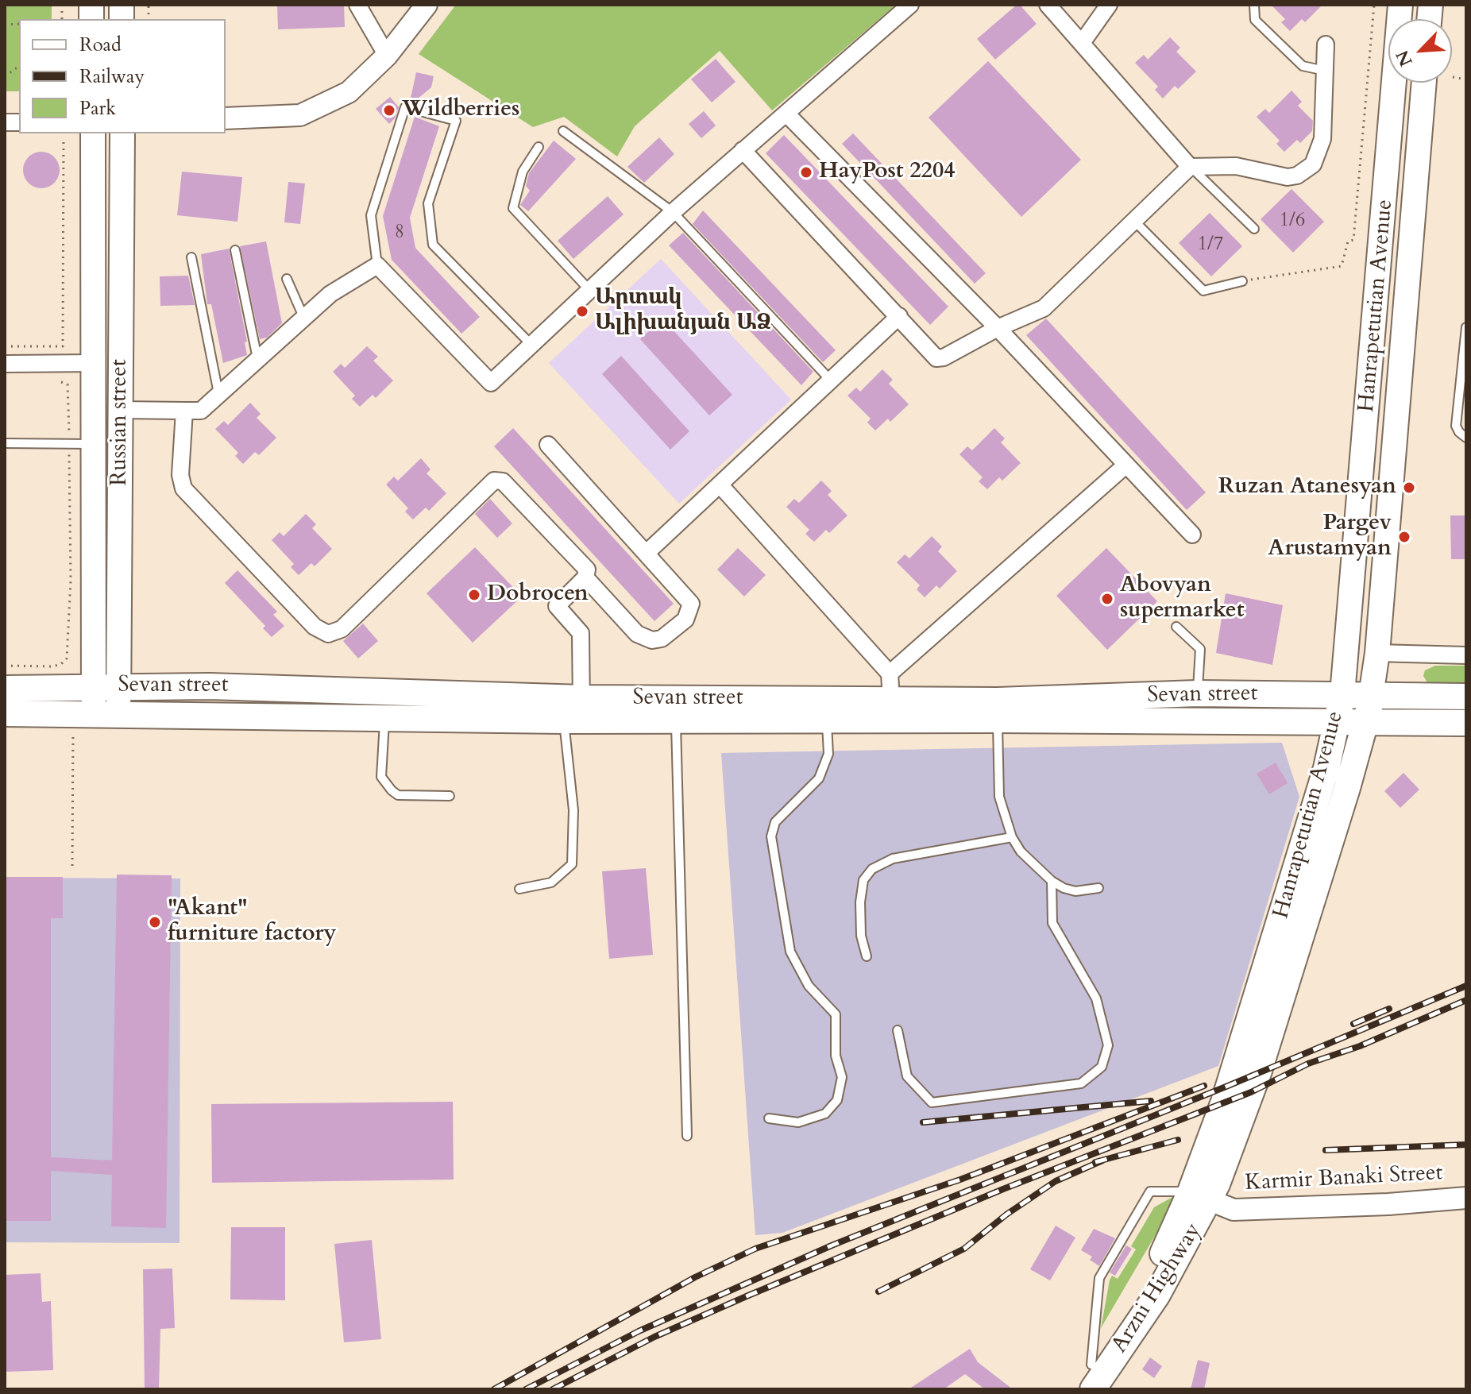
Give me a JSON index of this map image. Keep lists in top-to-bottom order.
{
  "streets": {
    "main road": [
      "Hanrapetutian Avenue",
      "Russian street",
      "Sevan street",
      "Arzni Highway"
    ],
    "street": ["Karmir Banaki Street"]
  },
  "crossings": [
    ["Hanrapetutian Avenue", "Sevan street"],
    ["Hanrapetutian Avenue", "Karmir Banaki Street"],
    ["Hanrapetutian Avenue", "Arzni Highway"],
    ["Russian street", "Sevan street"],
    ["Karmir Banaki Street", "Arzni Highway"]
  ],
  "places": [
    "Wildberries",
    "HayPost 2204",
    "Արտակ Ալիխանյան ԱՁ",
    "Ruzan Atanesyan",
    "Pargev Arustamyan",
    "Dobrocen",
    "Abovyan supermarket",
    "\"Akant\" furniture factory"
  ],
  "house_numbers": ["1/6", "8", "1/7"],
  "legend": ["Road", "Railway", "Park"],
  "north": "bottom left"
}
